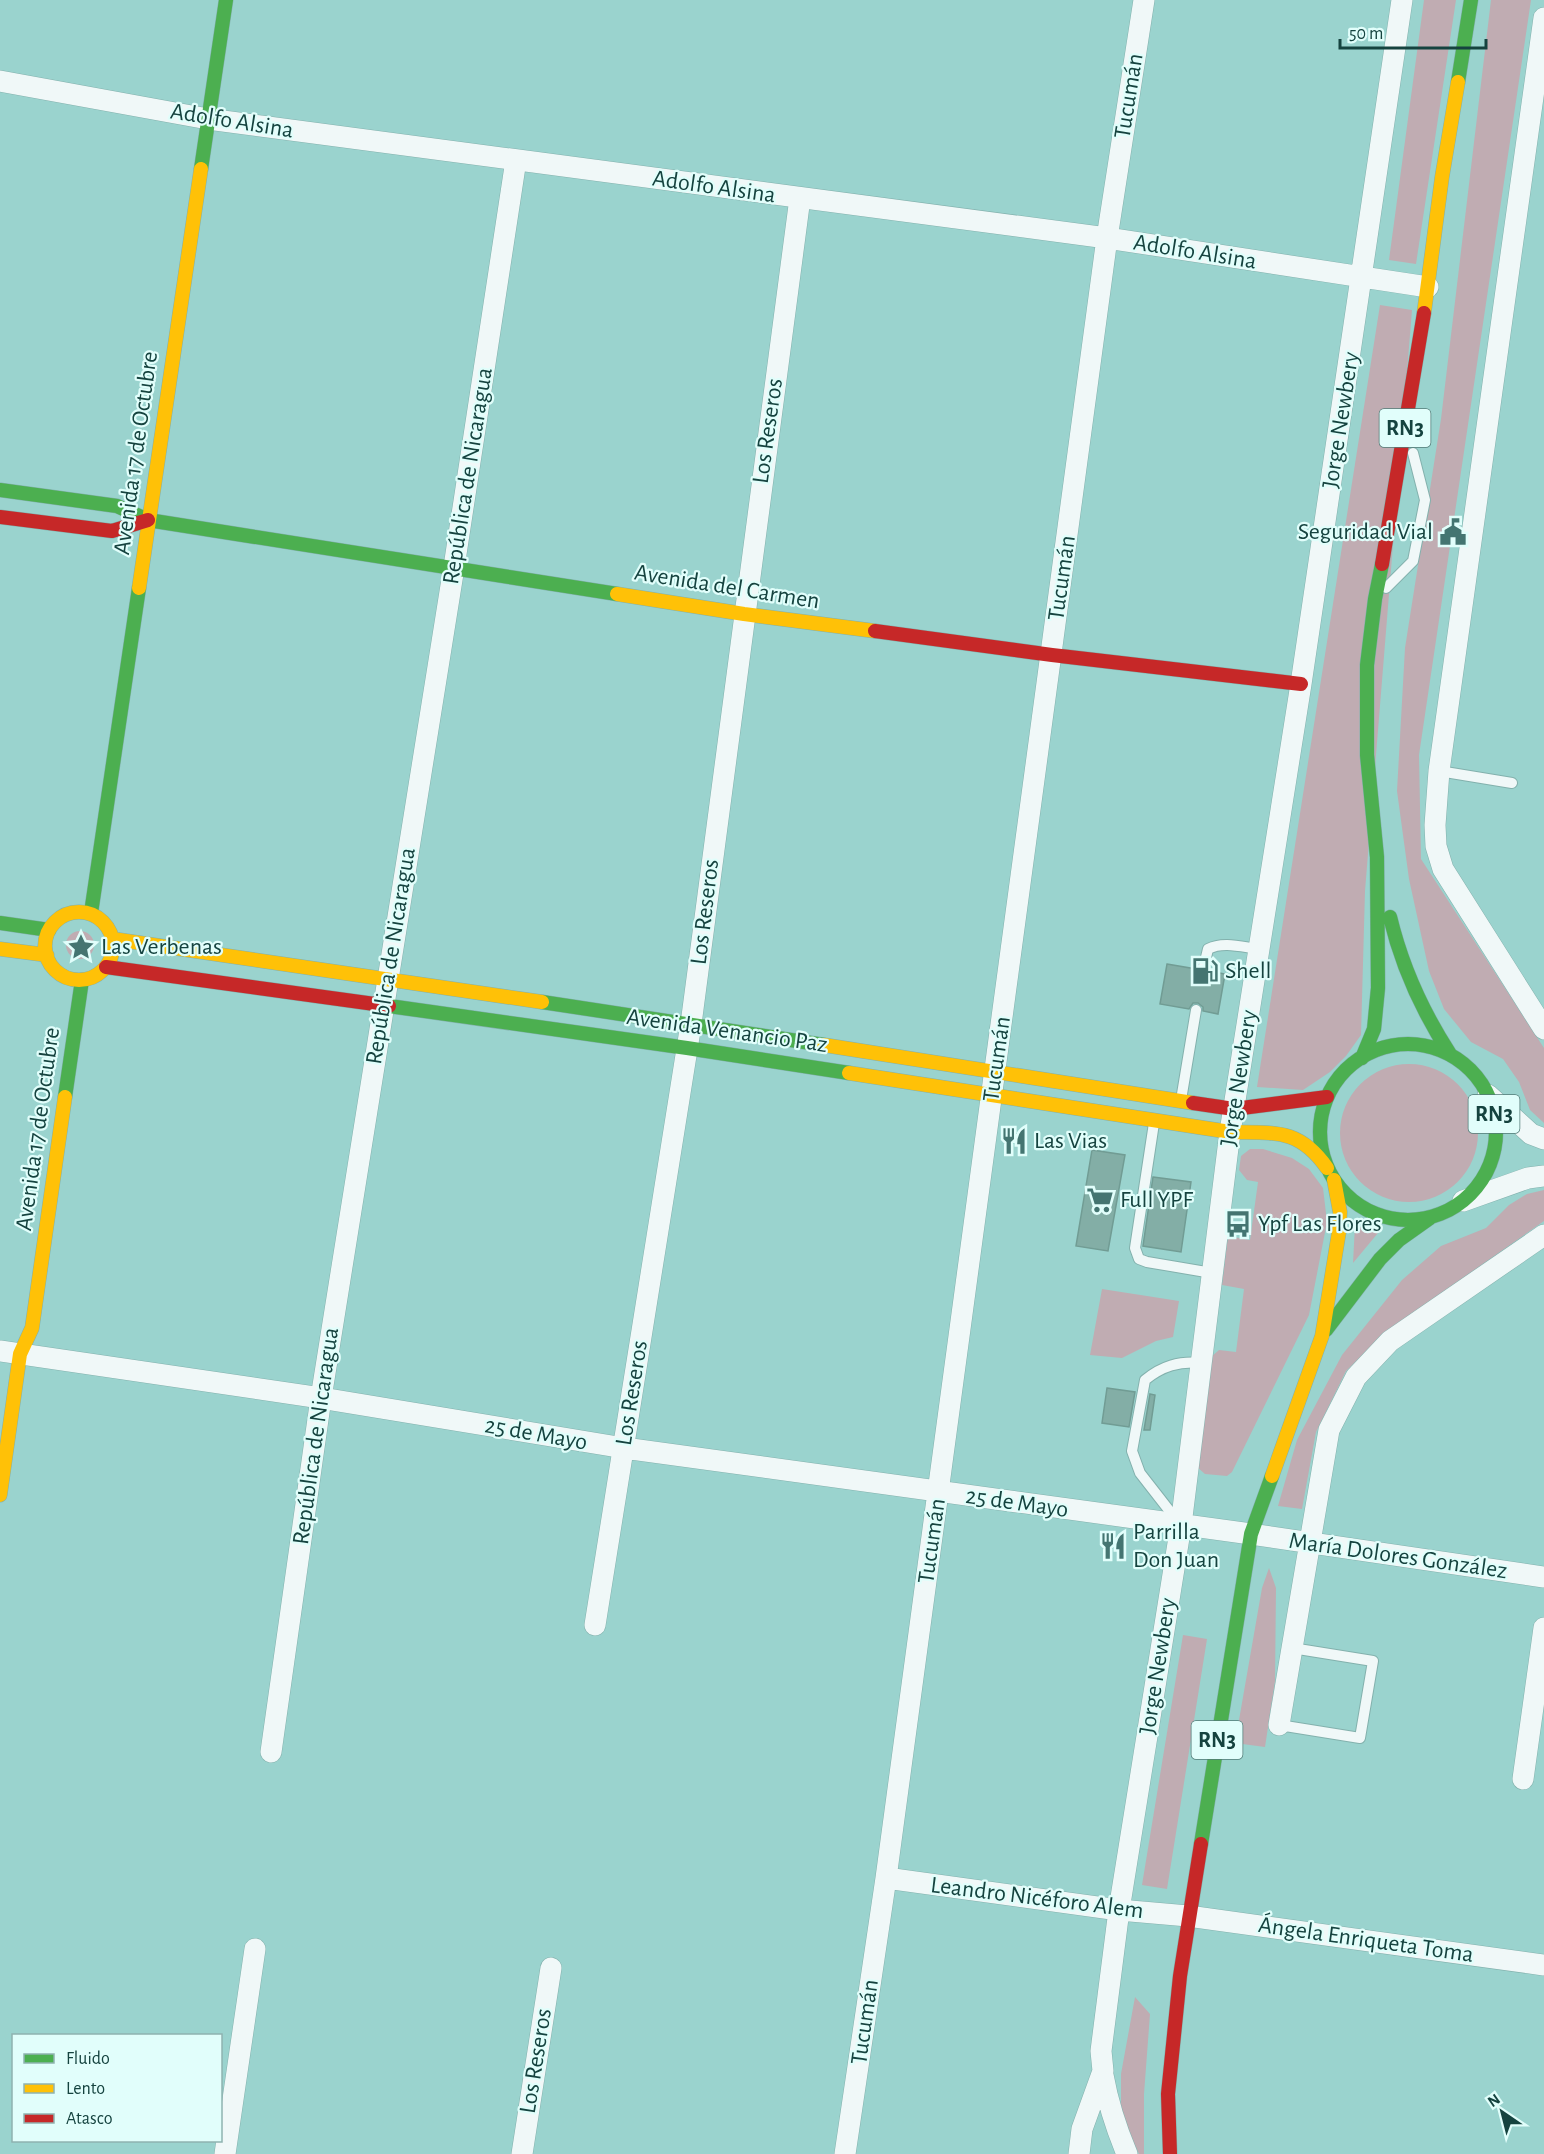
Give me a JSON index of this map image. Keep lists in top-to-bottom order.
{
  "streets": {
    "main road": [
      "RN3",
      "Avenida 17 de Octubre",
      "Avenida del Carmen",
      "Avenida Venancio Paz"
    ],
    "street": [
      "Tucumán",
      "Adolfo Alsina",
      "Jorge Newbery",
      "Los Reseros",
      "República de Nicaragua",
      "25 de Mayo",
      "María Dolores González",
      "Leandro Nicéforo Alem",
      "Ángela Enriqueta Toma"
    ]
  },
  "crossings": [
    ["Tucumán", "Adolfo Alsina"],
    ["Tucumán", "Avenida del Carmen"],
    ["Tucumán", "Avenida Venancio Paz"],
    ["Tucumán", "25 de Mayo"],
    ["Tucumán", "Leandro Nicéforo Alem"],
    ["Adolfo Alsina", "Jorge Newbery"],
    ["Adolfo Alsina", "RN3"],
    ["Adolfo Alsina", "Los Reseros"],
    ["Adolfo Alsina", "Avenida 17 de Octubre"],
    ["Adolfo Alsina", "República de Nicaragua"],
    ["Jorge Newbery", "Avenida del Carmen"],
    ["Jorge Newbery", "Avenida Venancio Paz"],
    ["Jorge Newbery", "25 de Mayo"],
    ["Jorge Newbery", "Leandro Nicéforo Alem"],
    ["RN3", "Avenida Venancio Paz"],
    ["RN3", "25 de Mayo"],
    ["RN3", "María Dolores González"],
    ["RN3", "Leandro Nicéforo Alem"],
    ["RN3", "Ángela Enriqueta Toma"],
    ["Los Reseros", "Avenida del Carmen"],
    ["Los Reseros", "Avenida Venancio Paz"],
    ["Los Reseros", "25 de Mayo"],
    ["Avenida 17 de Octubre", "Avenida del Carmen"],
    ["Avenida 17 de Octubre", "Avenida Venancio Paz"],
    ["Avenida 17 de Octubre", "25 de Mayo"],
    ["República de Nicaragua", "Avenida del Carmen"],
    ["República de Nicaragua", "Avenida Venancio Paz"],
    ["República de Nicaragua", "25 de Mayo"],
    ["25 de Mayo", "María Dolores González"],
    ["Leandro Nicéforo Alem", "Ángela Enriqueta Toma"]
  ],
  "places": {
    "public building": ["Seguridad Vial"],
    "place": ["Las Verbenas"],
    "fuel station": ["Shell"],
    "restaurant": ["Las Vias", "Parrilla Don Juan"],
    "supermarket": ["Full YPF"],
    "bus stop": ["Ypf Las Flores"]
  },
  "legend": ["Fluido", "Lento", "Atasco"],
  "scale_bar": "50 m",
  "north": "top left"
}
